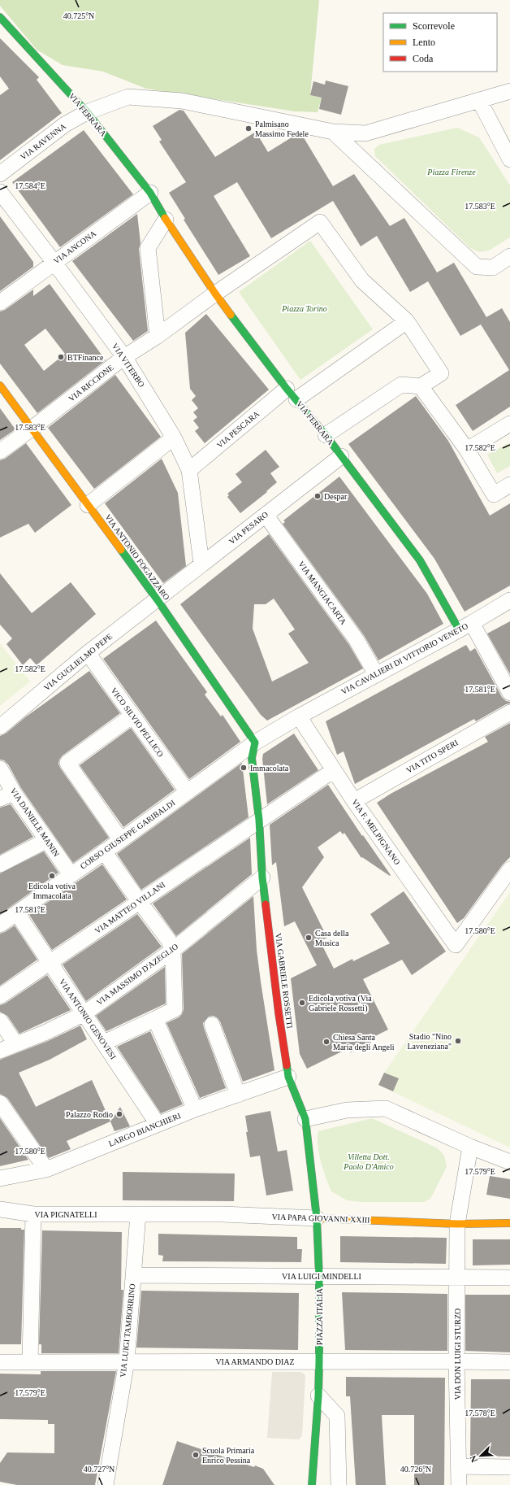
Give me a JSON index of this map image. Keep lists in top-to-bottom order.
{
  "streets": {
    "street": [
      "VIA FERRARA",
      "VIA RAVENNA",
      "VIA ANCONA",
      "VIA VITERBO",
      "VIA RICCIONE",
      "VIA PESCARA",
      "VIA PESARO",
      "VIA ANTONIO FOGAZZARO",
      "VIA MANGIACARTA",
      "VIA CAVALIERI DI VITTORIO VENETO",
      "VIA GUGLIELMO PEPE",
      "VICO SILVIO PELLICO",
      "VIA TITO SPERI",
      "VIA DANIELE MANIN",
      "VIA F. MELPIGNANO",
      "CORSO GIUSEPPE GARIBALDI",
      "VIA MATTEO VILLANI",
      "VIA MASSIMO D'AZEGLIO",
      "VIA GABRIELE ROSSETTI",
      "VIA ANTONIO GENOVESI",
      "LARGO BIANCHIERI",
      "VIA PIGNATELLI",
      "VIA PAPA GIOVANNI XXIII",
      "VIA LUIGI MINDELLI",
      "PIAZZA ITALIA",
      "VIA LUIGI TAMBORRINO",
      "VIA DON LUIGI STURZO",
      "VIA ARMANDO DIAZ"
    ]
  },
  "crossings": [
    ["VIA FERRARA", "VIA RAVENNA"],
    ["VIA FERRARA", "VIA ANCONA"],
    ["VIA FERRARA", "VIA RICCIONE"],
    ["VIA FERRARA", "VIA PESCARA"],
    ["VIA FERRARA", "VIA PESARO"],
    ["VIA FERRARA", "VIA CAVALIERI DI VITTORIO VENETO"],
    ["VIA ANCONA", "VIA VITERBO"],
    ["VIA VITERBO", "VIA RICCIONE"],
    ["VIA VITERBO", "VIA PESCARA"],
    ["VIA VITERBO", "VIA PESARO"],
    ["VIA RICCIONE", "VIA ANTONIO FOGAZZARO"],
    ["VIA PESARO", "VIA ANTONIO FOGAZZARO"],
    ["VIA PESARO", "VIA MANGIACARTA"],
    ["VIA PESARO", "VIA GUGLIELMO PEPE"],
    ["VIA ANTONIO FOGAZZARO", "VIA CAVALIERI DI VITTORIO VENETO"],
    ["VIA ANTONIO FOGAZZARO", "VIA GUGLIELMO PEPE"],
    ["VIA ANTONIO FOGAZZARO", "CORSO GIUSEPPE GARIBALDI"],
    ["VIA ANTONIO FOGAZZARO", "VIA GABRIELE ROSSETTI"],
    ["VIA MANGIACARTA", "VIA CAVALIERI DI VITTORIO VENETO"],
    ["VIA CAVALIERI DI VITTORIO VENETO", "VIA F. MELPIGNANO"],
    ["VIA CAVALIERI DI VITTORIO VENETO", "CORSO GIUSEPPE GARIBALDI"],
    ["VIA CAVALIERI DI VITTORIO VENETO", "VIA GABRIELE ROSSETTI"],
    ["VIA GUGLIELMO PEPE", "VICO SILVIO PELLICO"],
    ["VICO SILVIO PELLICO", "CORSO GIUSEPPE GARIBALDI"],
    ["VIA TITO SPERI", "VIA F. MELPIGNANO"],
    ["VIA DANIELE MANIN", "CORSO GIUSEPPE GARIBALDI"],
    ["VIA F. MELPIGNANO", "VIA MATTEO VILLANI"],
    ["CORSO GIUSEPPE GARIBALDI", "VIA GABRIELE ROSSETTI"],
    ["CORSO GIUSEPPE GARIBALDI", "VIA ANTONIO GENOVESI"],
    ["VIA MATTEO VILLANI", "VIA GABRIELE ROSSETTI"],
    ["VIA MATTEO VILLANI", "VIA ANTONIO GENOVESI"],
    ["VIA MASSIMO D'AZEGLIO", "VIA GABRIELE ROSSETTI"],
    ["VIA MASSIMO D'AZEGLIO", "VIA ANTONIO GENOVESI"],
    ["VIA GABRIELE ROSSETTI", "LARGO BIANCHIERI"],
    ["VIA GABRIELE ROSSETTI", "VIA PAPA GIOVANNI XXIII"],
    ["VIA GABRIELE ROSSETTI", "PIAZZA ITALIA"],
    ["VIA ANTONIO GENOVESI", "LARGO BIANCHIERI"],
    ["VIA PIGNATELLI", "VIA PAPA GIOVANNI XXIII"],
    ["VIA PIGNATELLI", "VIA LUIGI TAMBORRINO"],
    ["VIA PAPA GIOVANNI XXIII", "PIAZZA ITALIA"],
    ["VIA PAPA GIOVANNI XXIII", "VIA LUIGI TAMBORRINO"],
    ["VIA PAPA GIOVANNI XXIII", "VIA DON LUIGI STURZO"],
    ["VIA LUIGI MINDELLI", "PIAZZA ITALIA"],
    ["VIA LUIGI MINDELLI", "VIA LUIGI TAMBORRINO"],
    ["VIA LUIGI MINDELLI", "VIA DON LUIGI STURZO"],
    ["PIAZZA ITALIA", "VIA ARMANDO DIAZ"],
    ["VIA LUIGI TAMBORRINO", "VIA ARMANDO DIAZ"],
    ["VIA DON LUIGI STURZO", "VIA ARMANDO DIAZ"]
  ],
  "parks": ["Piazza Firenze", "Piazza Torino", "Villetta Dott. Paolo D'Amico"],
  "places": [
    "Palmisano Massimo Fedele",
    "BTFinance",
    "Despar",
    "Immacolata",
    "Edicola votiva Immacolata",
    "Casa della Musica",
    "Edicola votiva (Via Gabriele Rossetti)",
    "Stadio \"Nino Laveneziana\"",
    "Chiesa Santa Maria degli Angeli",
    "Palazzo Rodio",
    "Scuola Primaria Enrico Pessina"
  ],
  "legend": ["Scorrevole", "Lento", "Coda"],
  "north": "bottom left",
  "coordinates": [
    "40.725°N",
    "17.584°E",
    "17.583°E",
    "17.582°E",
    "17.581°E",
    "17.580°E",
    "17.579°E",
    "17.578°E",
    "40.727°N",
    "40.726°N"
  ]
}
